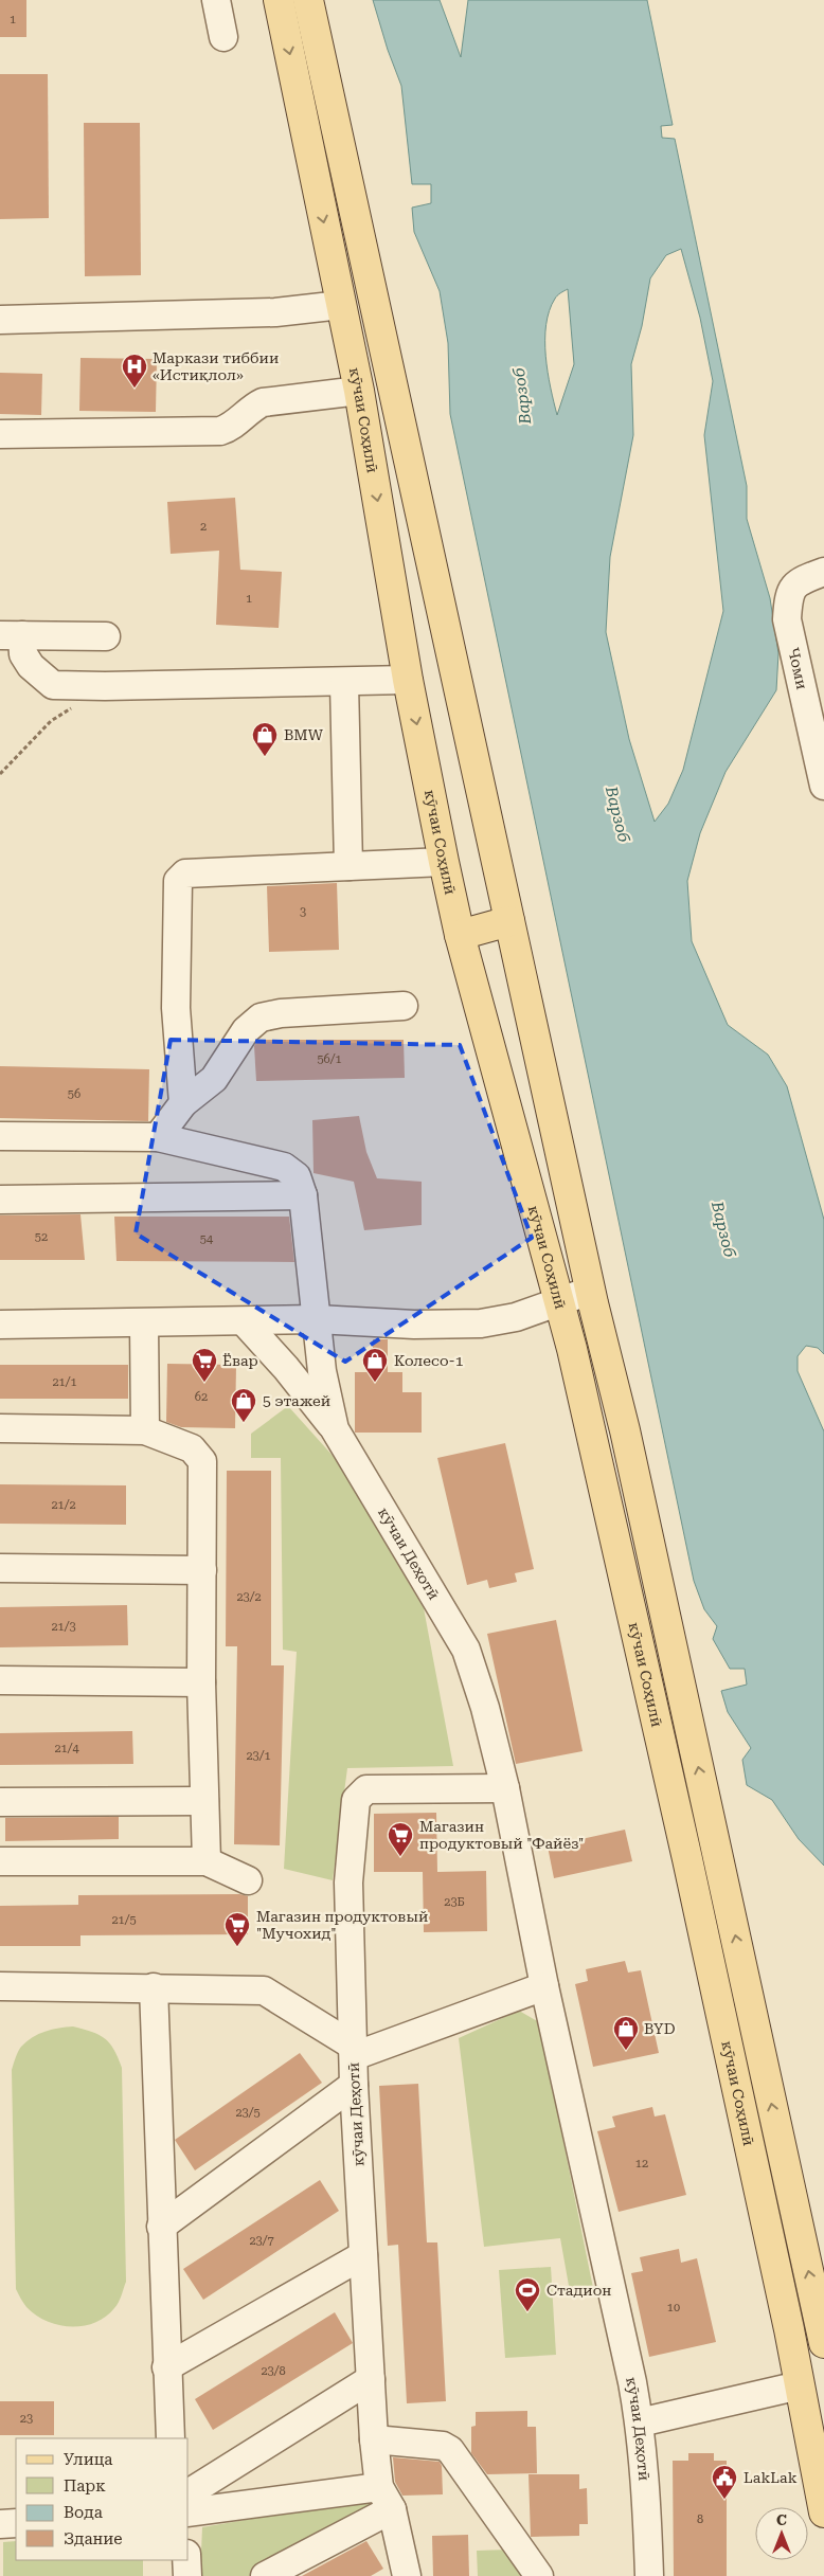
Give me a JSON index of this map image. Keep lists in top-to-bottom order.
{
  "streets": {
    "main road": ["кӯчаи Соҳилӣ"],
    "street": ["Чоми", "кӯчаи Деҳотӣ"]
  },
  "water": ["Варзоб"],
  "places": {
    "hospital": ["Маркази тиббии «Истиқлол»"],
    "shop": [
      "BMW",
      "Колесо-1",
      "5 этажей",
      "BYD"
    ],
    "supermarket": ["Ёвар", "Магазин продуктовый \"Файёз\"", "Магазин продуктовый \"Мучохид\""],
    "sports": ["Стадион"],
    "public building": ["LakLak"]
  },
  "house_numbers": [
    "1",
    "2",
    "1",
    "3",
    "56/1",
    "56",
    "52",
    "54",
    "21/1",
    "62",
    "21/2",
    "23/2",
    "21/3",
    "21/4",
    "23/1",
    "23Б",
    "21/5",
    "23/5",
    "12",
    "23/7",
    "10",
    "23/8",
    "23",
    "8"
  ],
  "legend": [
    "Улица",
    "Парк",
    "Вода",
    "Здание"
  ],
  "north": "top"
}
